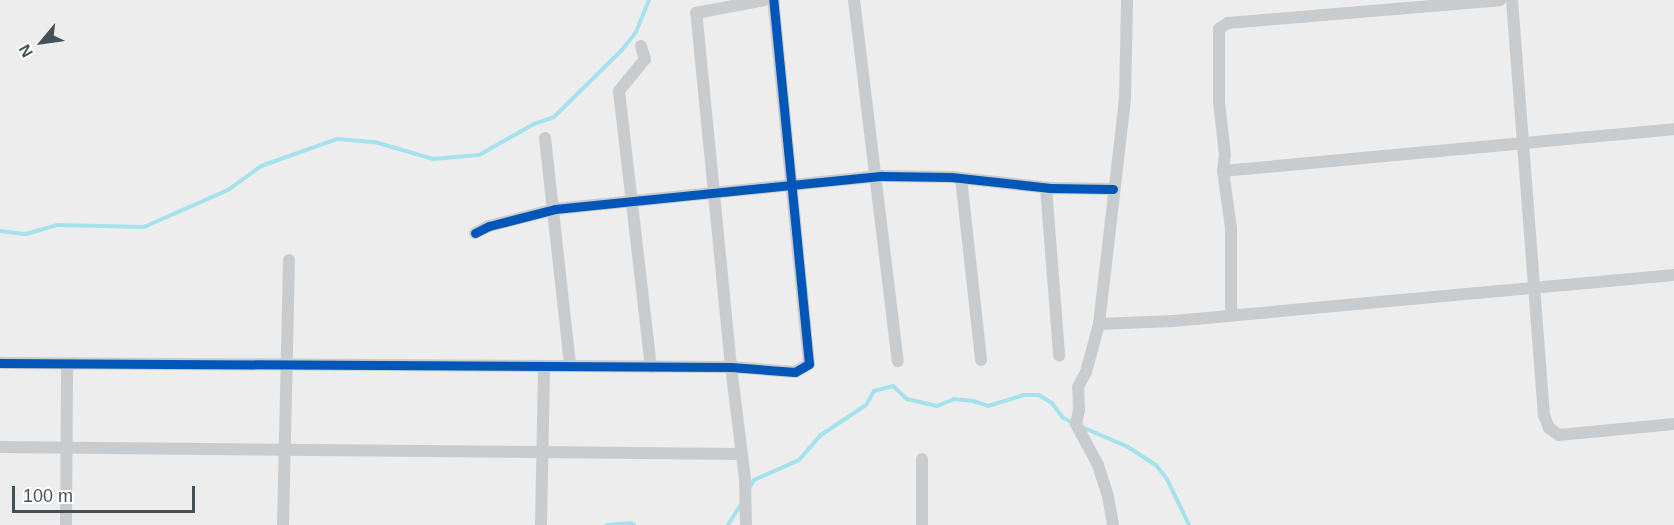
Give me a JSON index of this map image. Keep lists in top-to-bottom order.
{
  "scale_bar": "100 m",
  "north": "bottom left"
}
